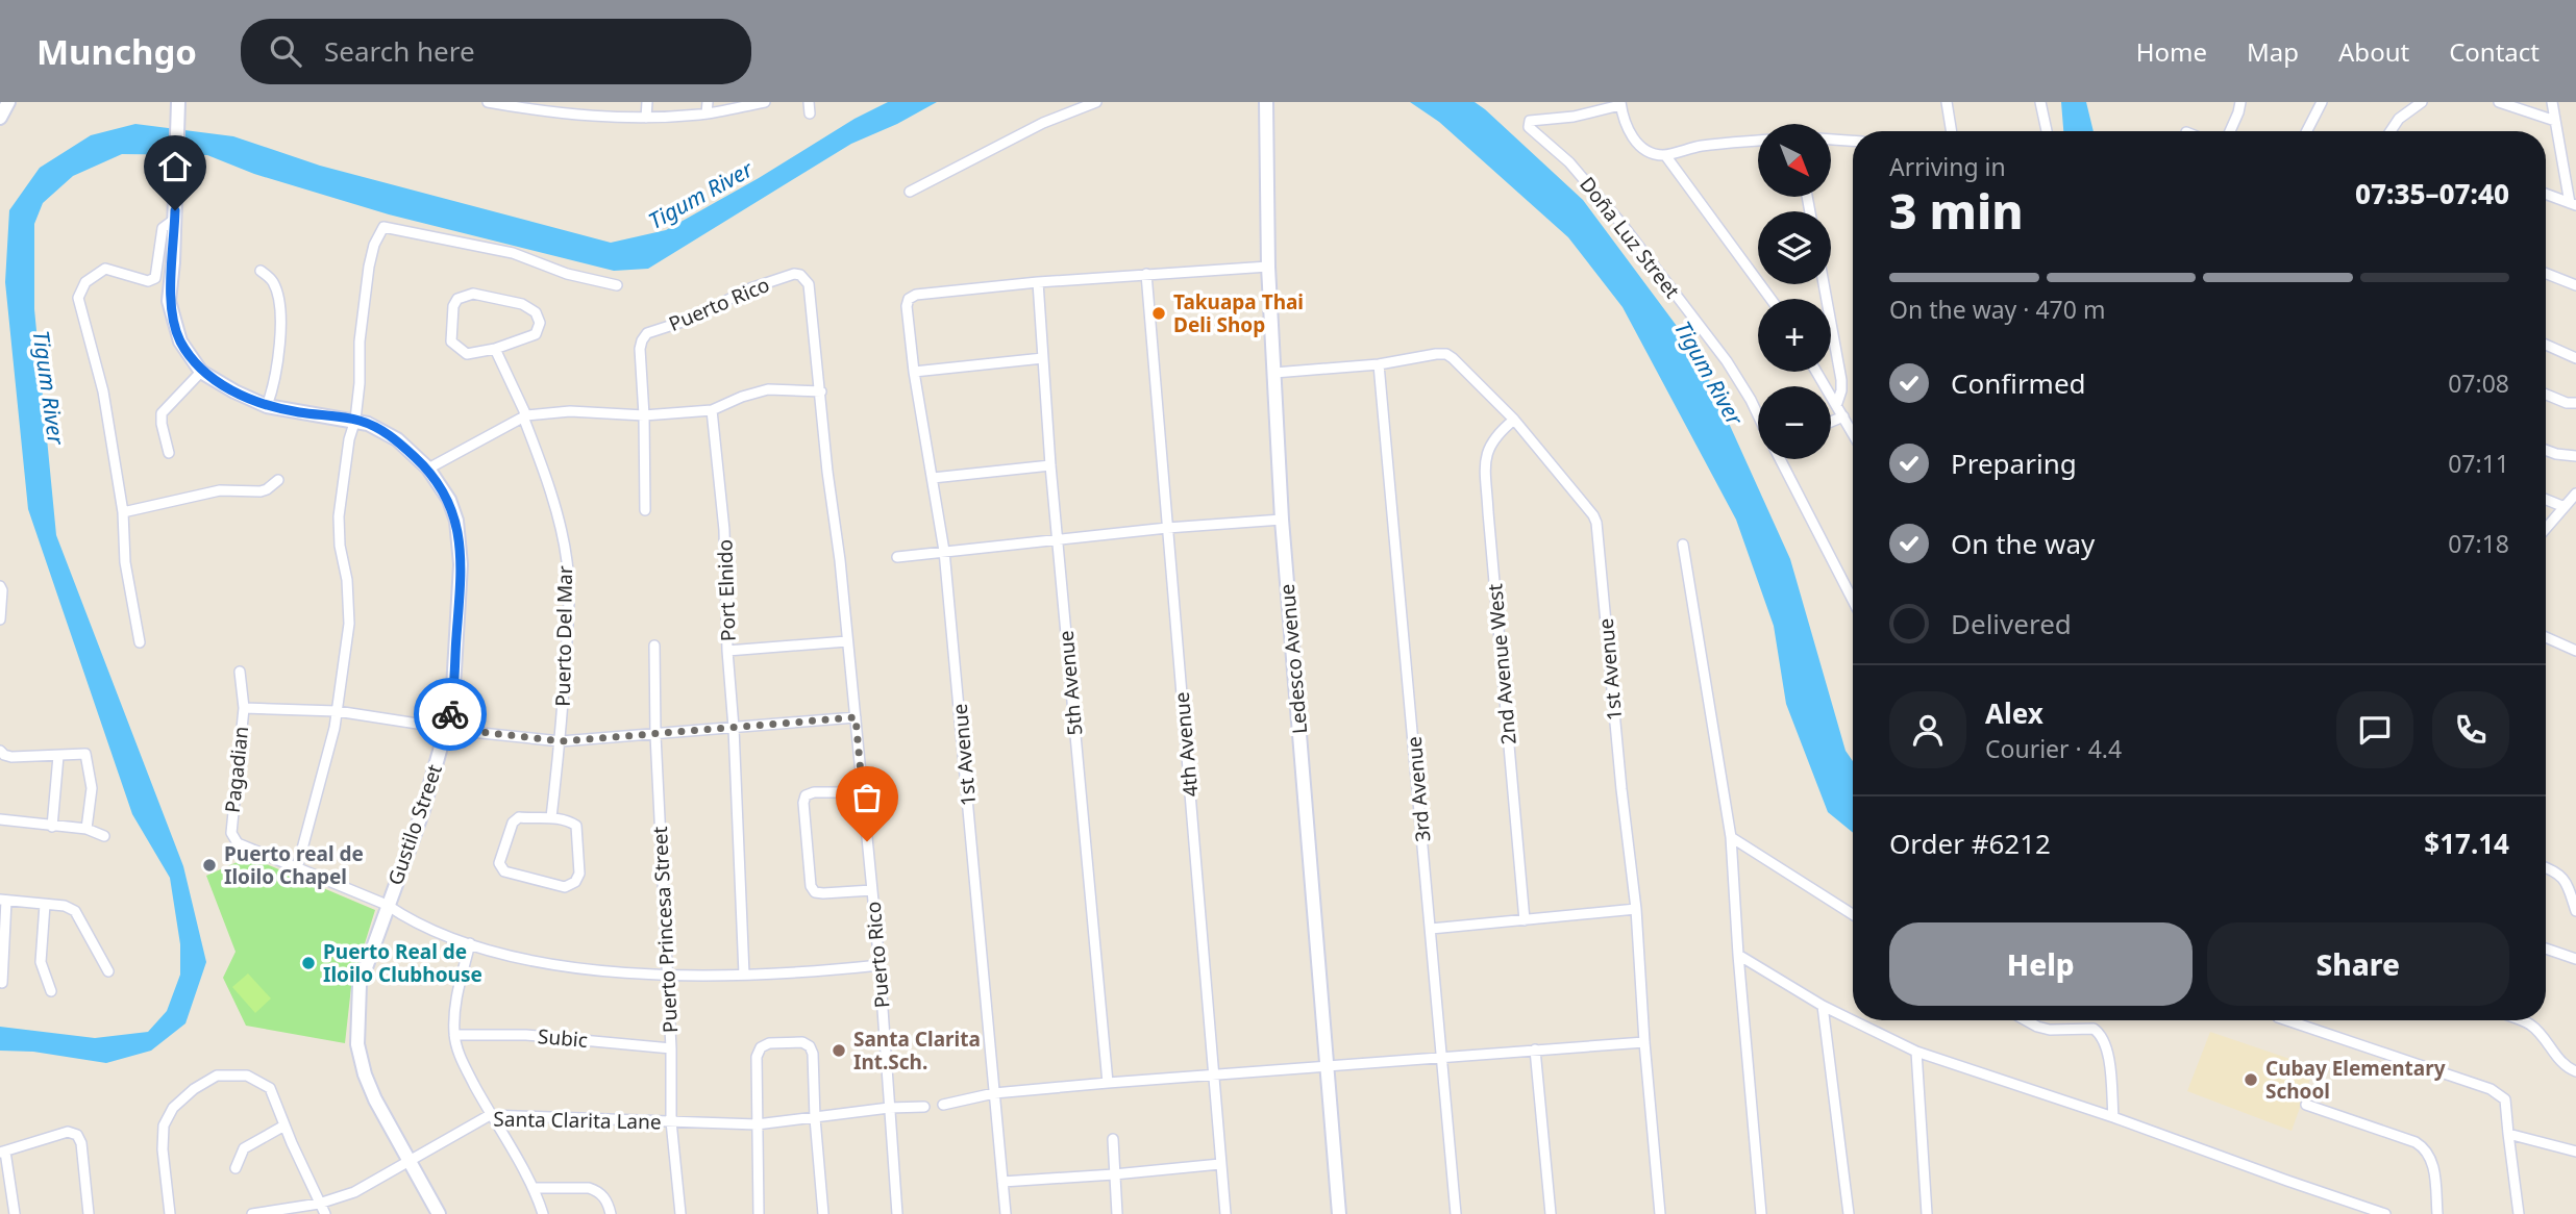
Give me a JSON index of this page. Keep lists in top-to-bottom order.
{
  "streets": {
    "street": [
      "Doña Luz Street",
      "Puerto Rico",
      "Port Elnido",
      "Puerto Del Mar",
      "Ledesco Avenue",
      "2nd Avenue West",
      "1st Avenue",
      "5th Avenue",
      "4th Avenue",
      "Pagadian",
      "3rd Avenue",
      "Gustilo Street",
      "Puerto Princesa Street",
      "Subic",
      "Santa Clarita Lane"
    ]
  },
  "crossings": [
    ["Puerto Rico", "Port Elnido"],
    ["Puerto Rico", "Pagadian"],
    ["Puerto Rico", "Santa Clarita Lane"],
    ["Puerto Del Mar", "Pagadian"],
    ["Ledesco Avenue", "1st Avenue"],
    ["2nd Avenue West", "1st Avenue"],
    ["1st Avenue", "5th Avenue"],
    ["1st Avenue", "3rd Avenue"],
    ["Pagadian", "Gustilo Street"],
    ["Pagadian", "Puerto Princesa Street"],
    ["Gustilo Street", "Santa Clarita Lane"],
    ["Puerto Princesa Street", "Subic"],
    ["Puerto Princesa Street", "Santa Clarita Lane"]
  ],
  "water": ["Tigum River"],
  "places": [
    "Takuapa Thai Deli Shop",
    "Puerto real de Iloilo Chapel",
    "Puerto Real de Iloilo Clubhouse",
    "Santa Clarita Int.Sch.",
    "Cubay Elementary School"
  ],
  "north": "bottom right",
  "page": {
    "header": "Munchgo",
    "search": "Search here",
    "nav": [
      "Home",
      "Map",
      "About",
      "Contact"
    ],
    "map_buttons": ["+", "−"],
    "heading": ["3 min", "Arriving in", "07:35–07:40"],
    "panel": [
      "Alex",
      "Courier · 4.4",
      "Order #6212",
      "$17.14"
    ],
    "bar": "On the way · 470 m",
    "list": [
      ["Confirmed", "07:08"],
      ["Preparing", "07:11"],
      ["On the way", "07:18"],
      "Delivered"
    ],
    "buttons": ["Help", "Share"]
  }
}
